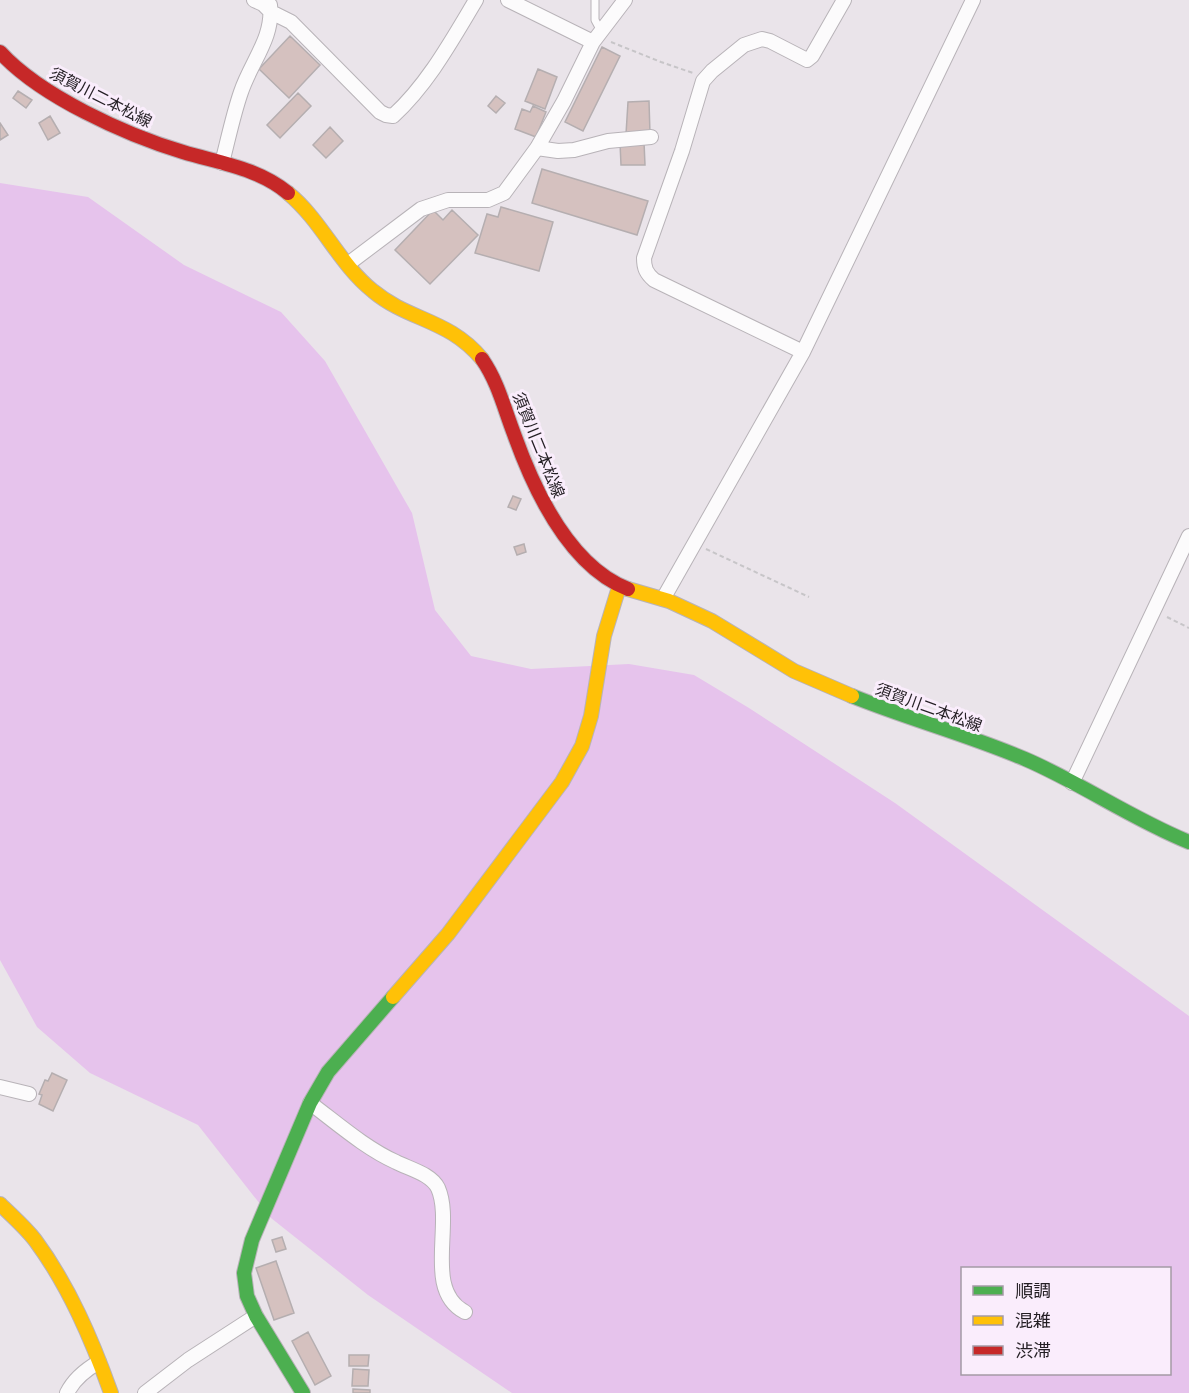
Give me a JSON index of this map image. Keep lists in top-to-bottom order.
{
  "streets": {
    "main road": ["須賀川二本松線"]
  },
  "legend": ["順調", "混雑", "渋滞"]
}
